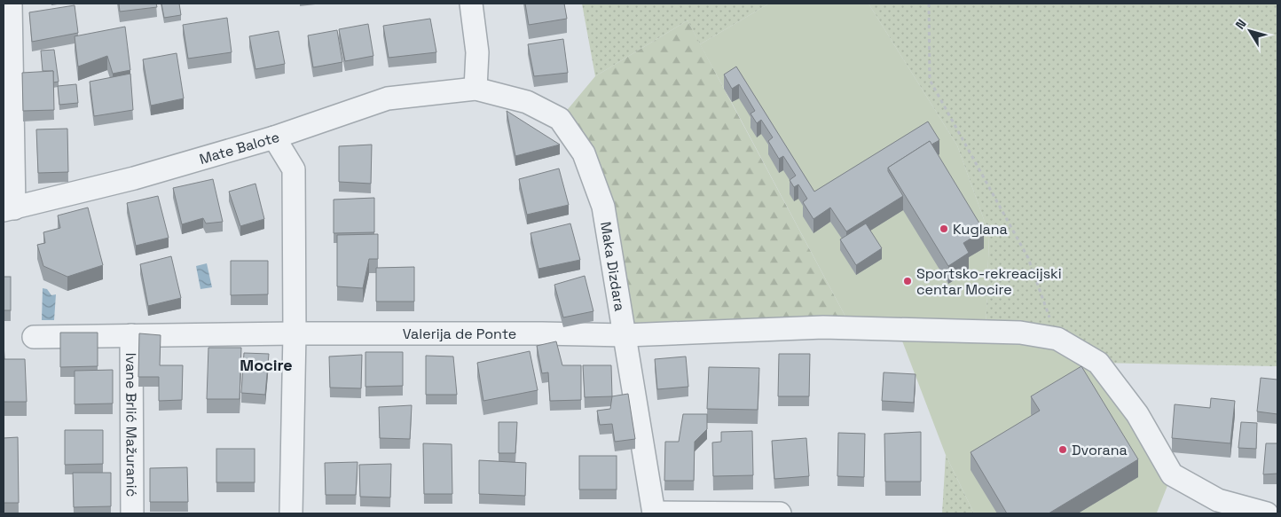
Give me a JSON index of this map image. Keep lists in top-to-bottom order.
{
  "streets": {
    "street": [
      "Mate Balote",
      "Maka Dizdara",
      "Valerija de Ponte",
      "Ivane Brlić Mažuranić"
    ]
  },
  "crossings": [
    ["Mate Balote", "Maka Dizdara"],
    ["Maka Dizdara", "Valerija de Ponte"],
    ["Valerija de Ponte", "Ivane Brlić Mažuranić"]
  ],
  "districts": ["Mocire"],
  "places": ["Kuglana", "Sportsko-rekreacijski centar Mocire", "Dvorana"],
  "north": "top left"
}
